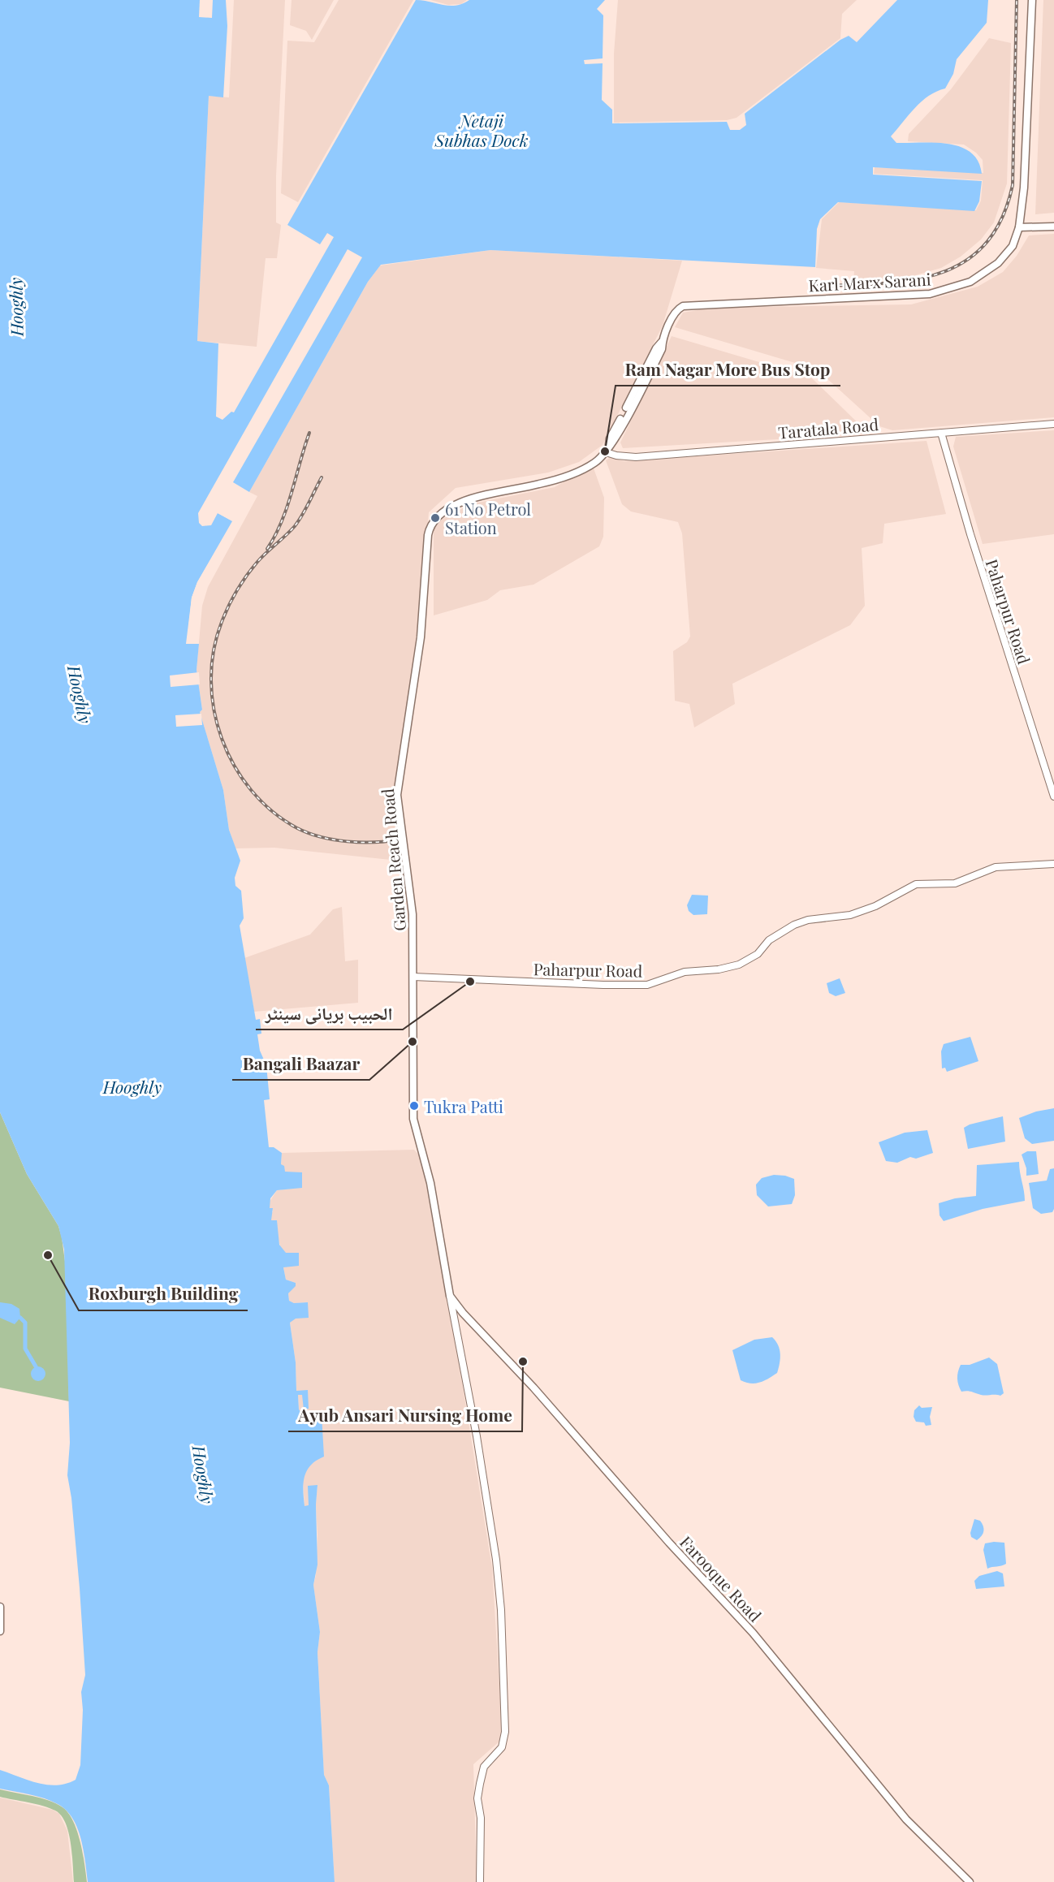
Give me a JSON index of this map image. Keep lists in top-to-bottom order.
{
  "streets": {
    "main road": ["Karl Marx Sarani", "Garden Reach Road", "Farooque Road"],
    "street": ["Taratala Road", "Paharpur Road"]
  },
  "crossings": [
    ["Karl Marx Sarani", "Taratala Road"],
    ["Karl Marx Sarani", "Garden Reach Road"],
    ["Taratala Road", "Paharpur Road"],
    ["Taratala Road", "Garden Reach Road"],
    ["Paharpur Road", "Garden Reach Road"],
    ["Garden Reach Road", "Farooque Road"]
  ],
  "water": ["Netaji Subhas Dock", "Hooghly"],
  "places": [
    "Ram Nagar More Bus Stop",
    "61 No Petrol Station",
    "الحبیب بریانی سینٹر",
    "Bangali Baazar",
    "Tukra Patti",
    "Roxburgh Building",
    "Ayub Ansari Nursing Home"
  ]
}
